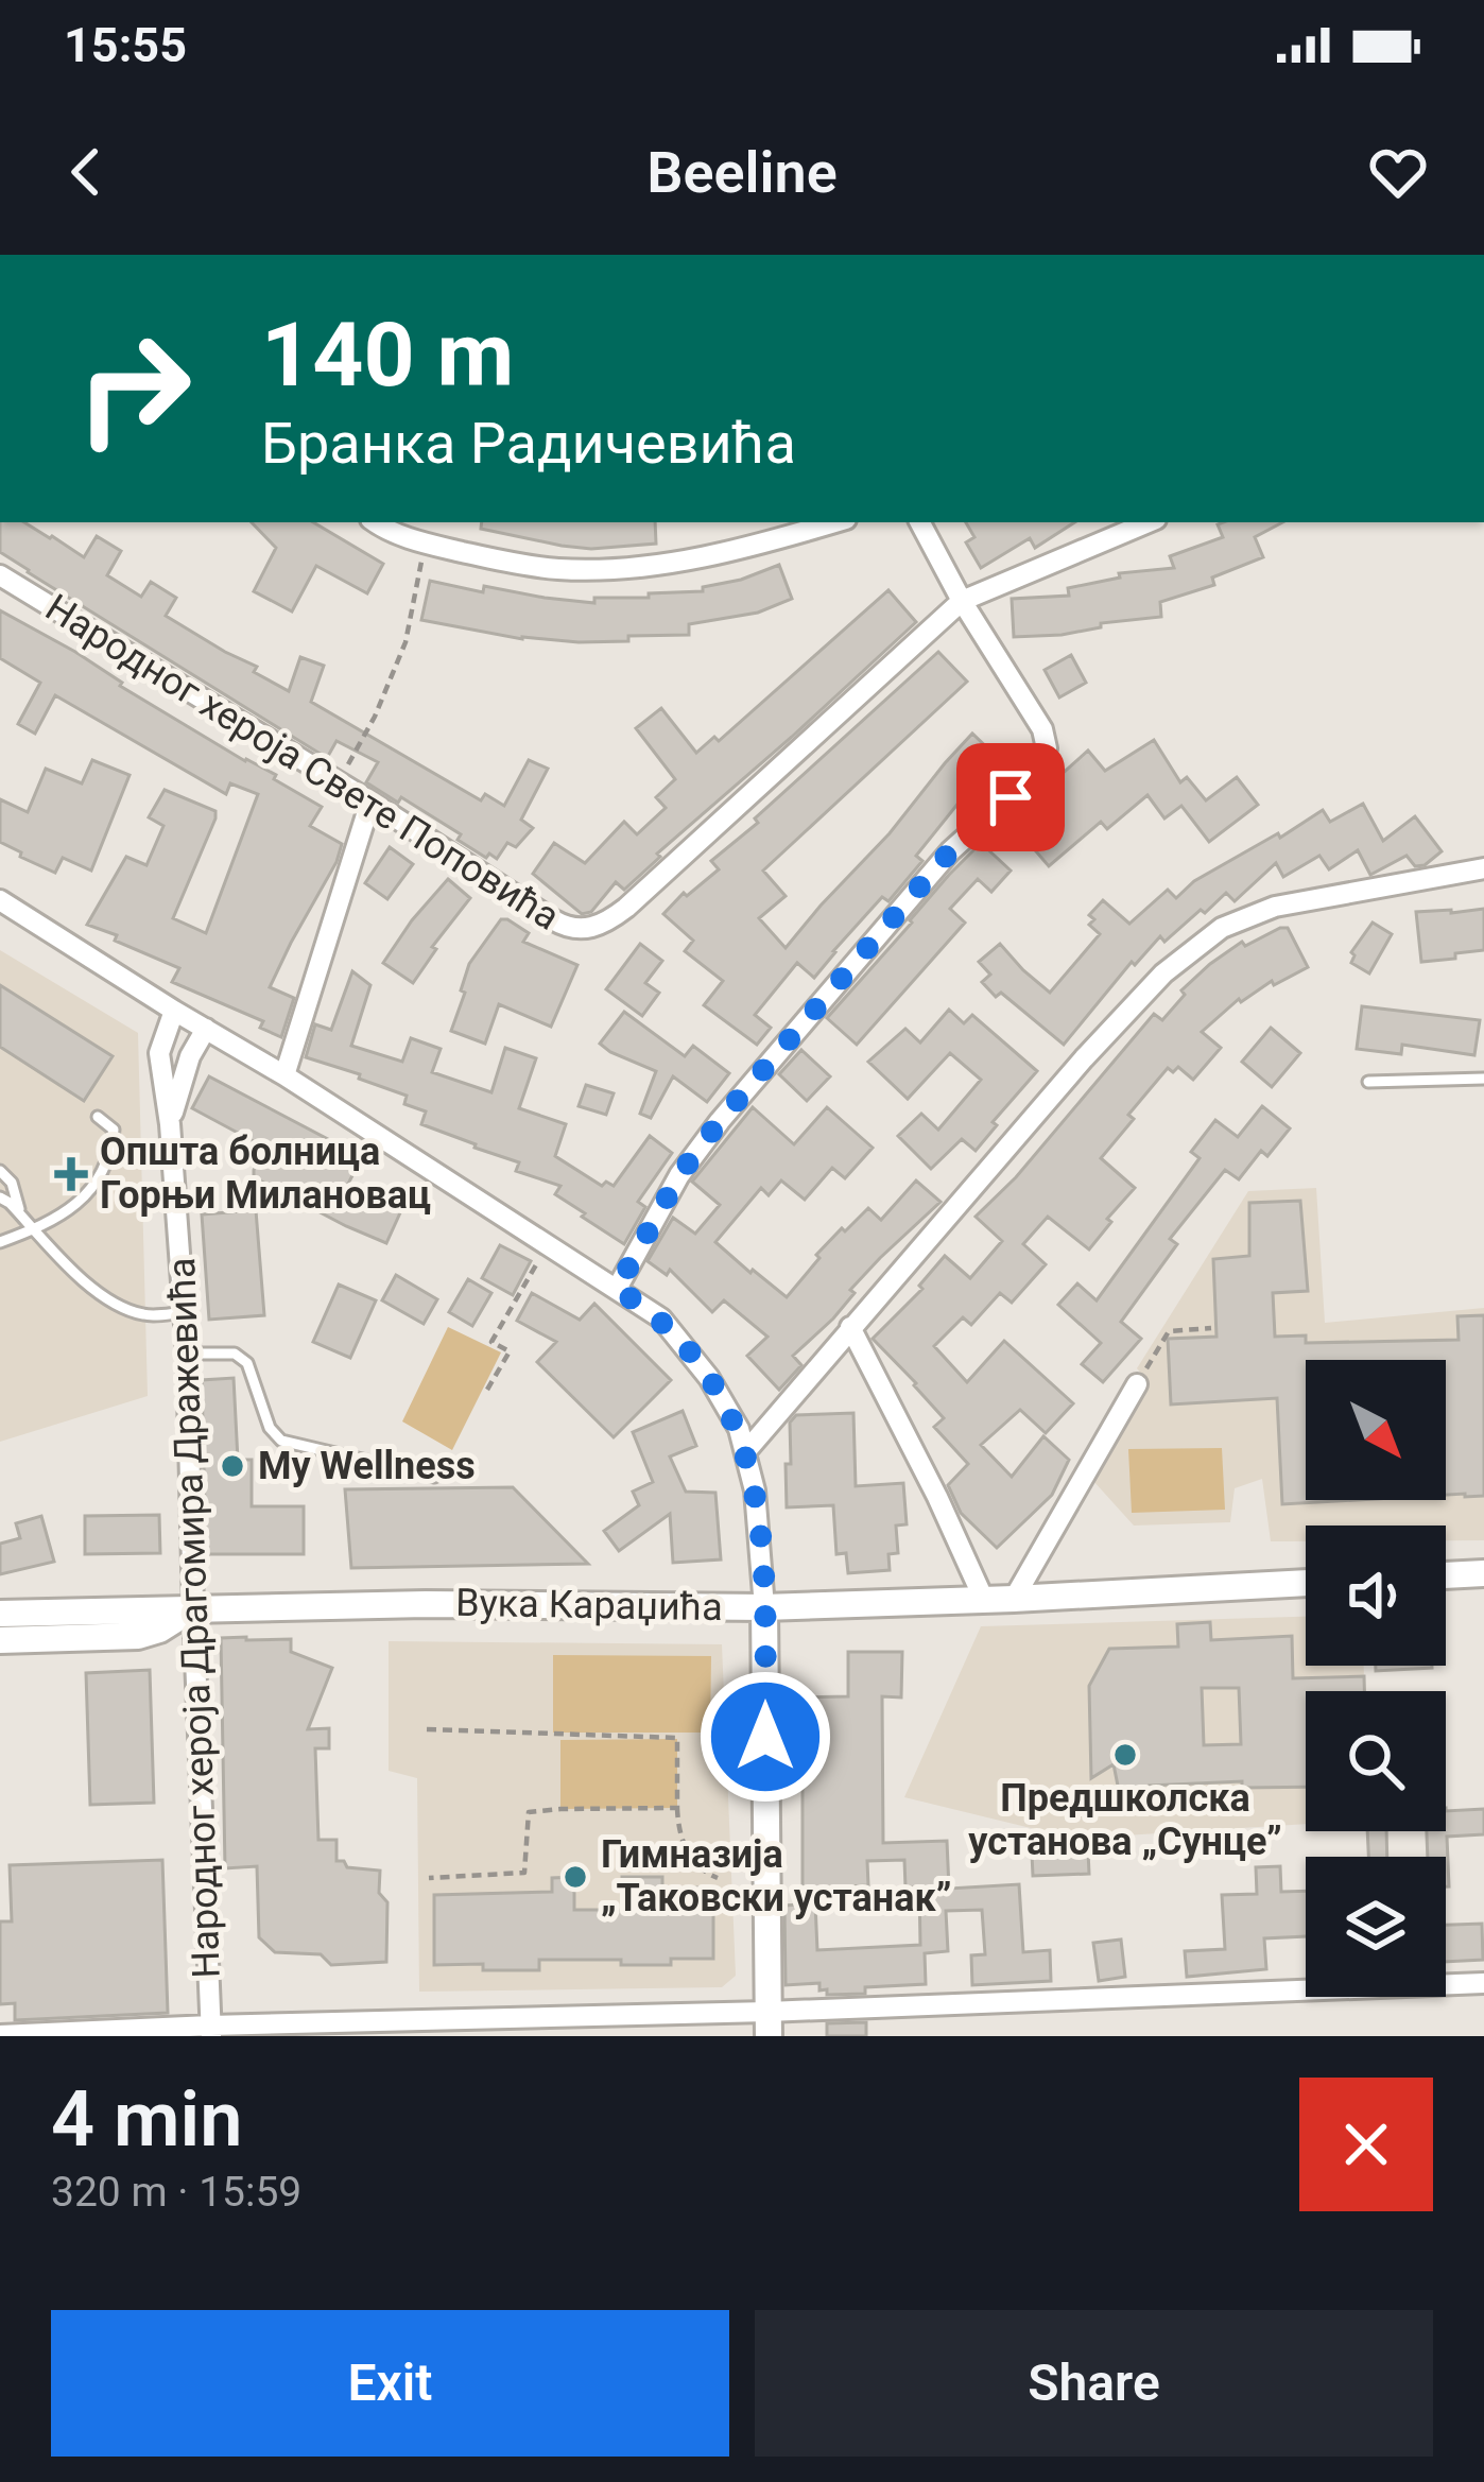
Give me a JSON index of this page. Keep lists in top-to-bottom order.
{
  "streets": {
    "street": ["Народног хероја Свете Поповића", "Вука Караџића", "Народног хероја Драгомира Дражевића"]
  },
  "crossings": [
    ["Вука Караџића", "Народног хероја Драгомира Дражевића"]
  ],
  "places": {
    "health": ["Општа болница Горњи Милановац"],
    "other": ["My Wellness", "Предшколска установа „Сунце”", "Гимназија „Таковски устанак”"]
  },
  "north": "bottom right",
  "page": {
    "status": "15:55",
    "header": "Beeline",
    "turn": ["140 m", "Бранка Радичевића"],
    "heading": ["4 min", "320 m · 15:59"],
    "buttons": ["Exit", "Share"]
  }
}
